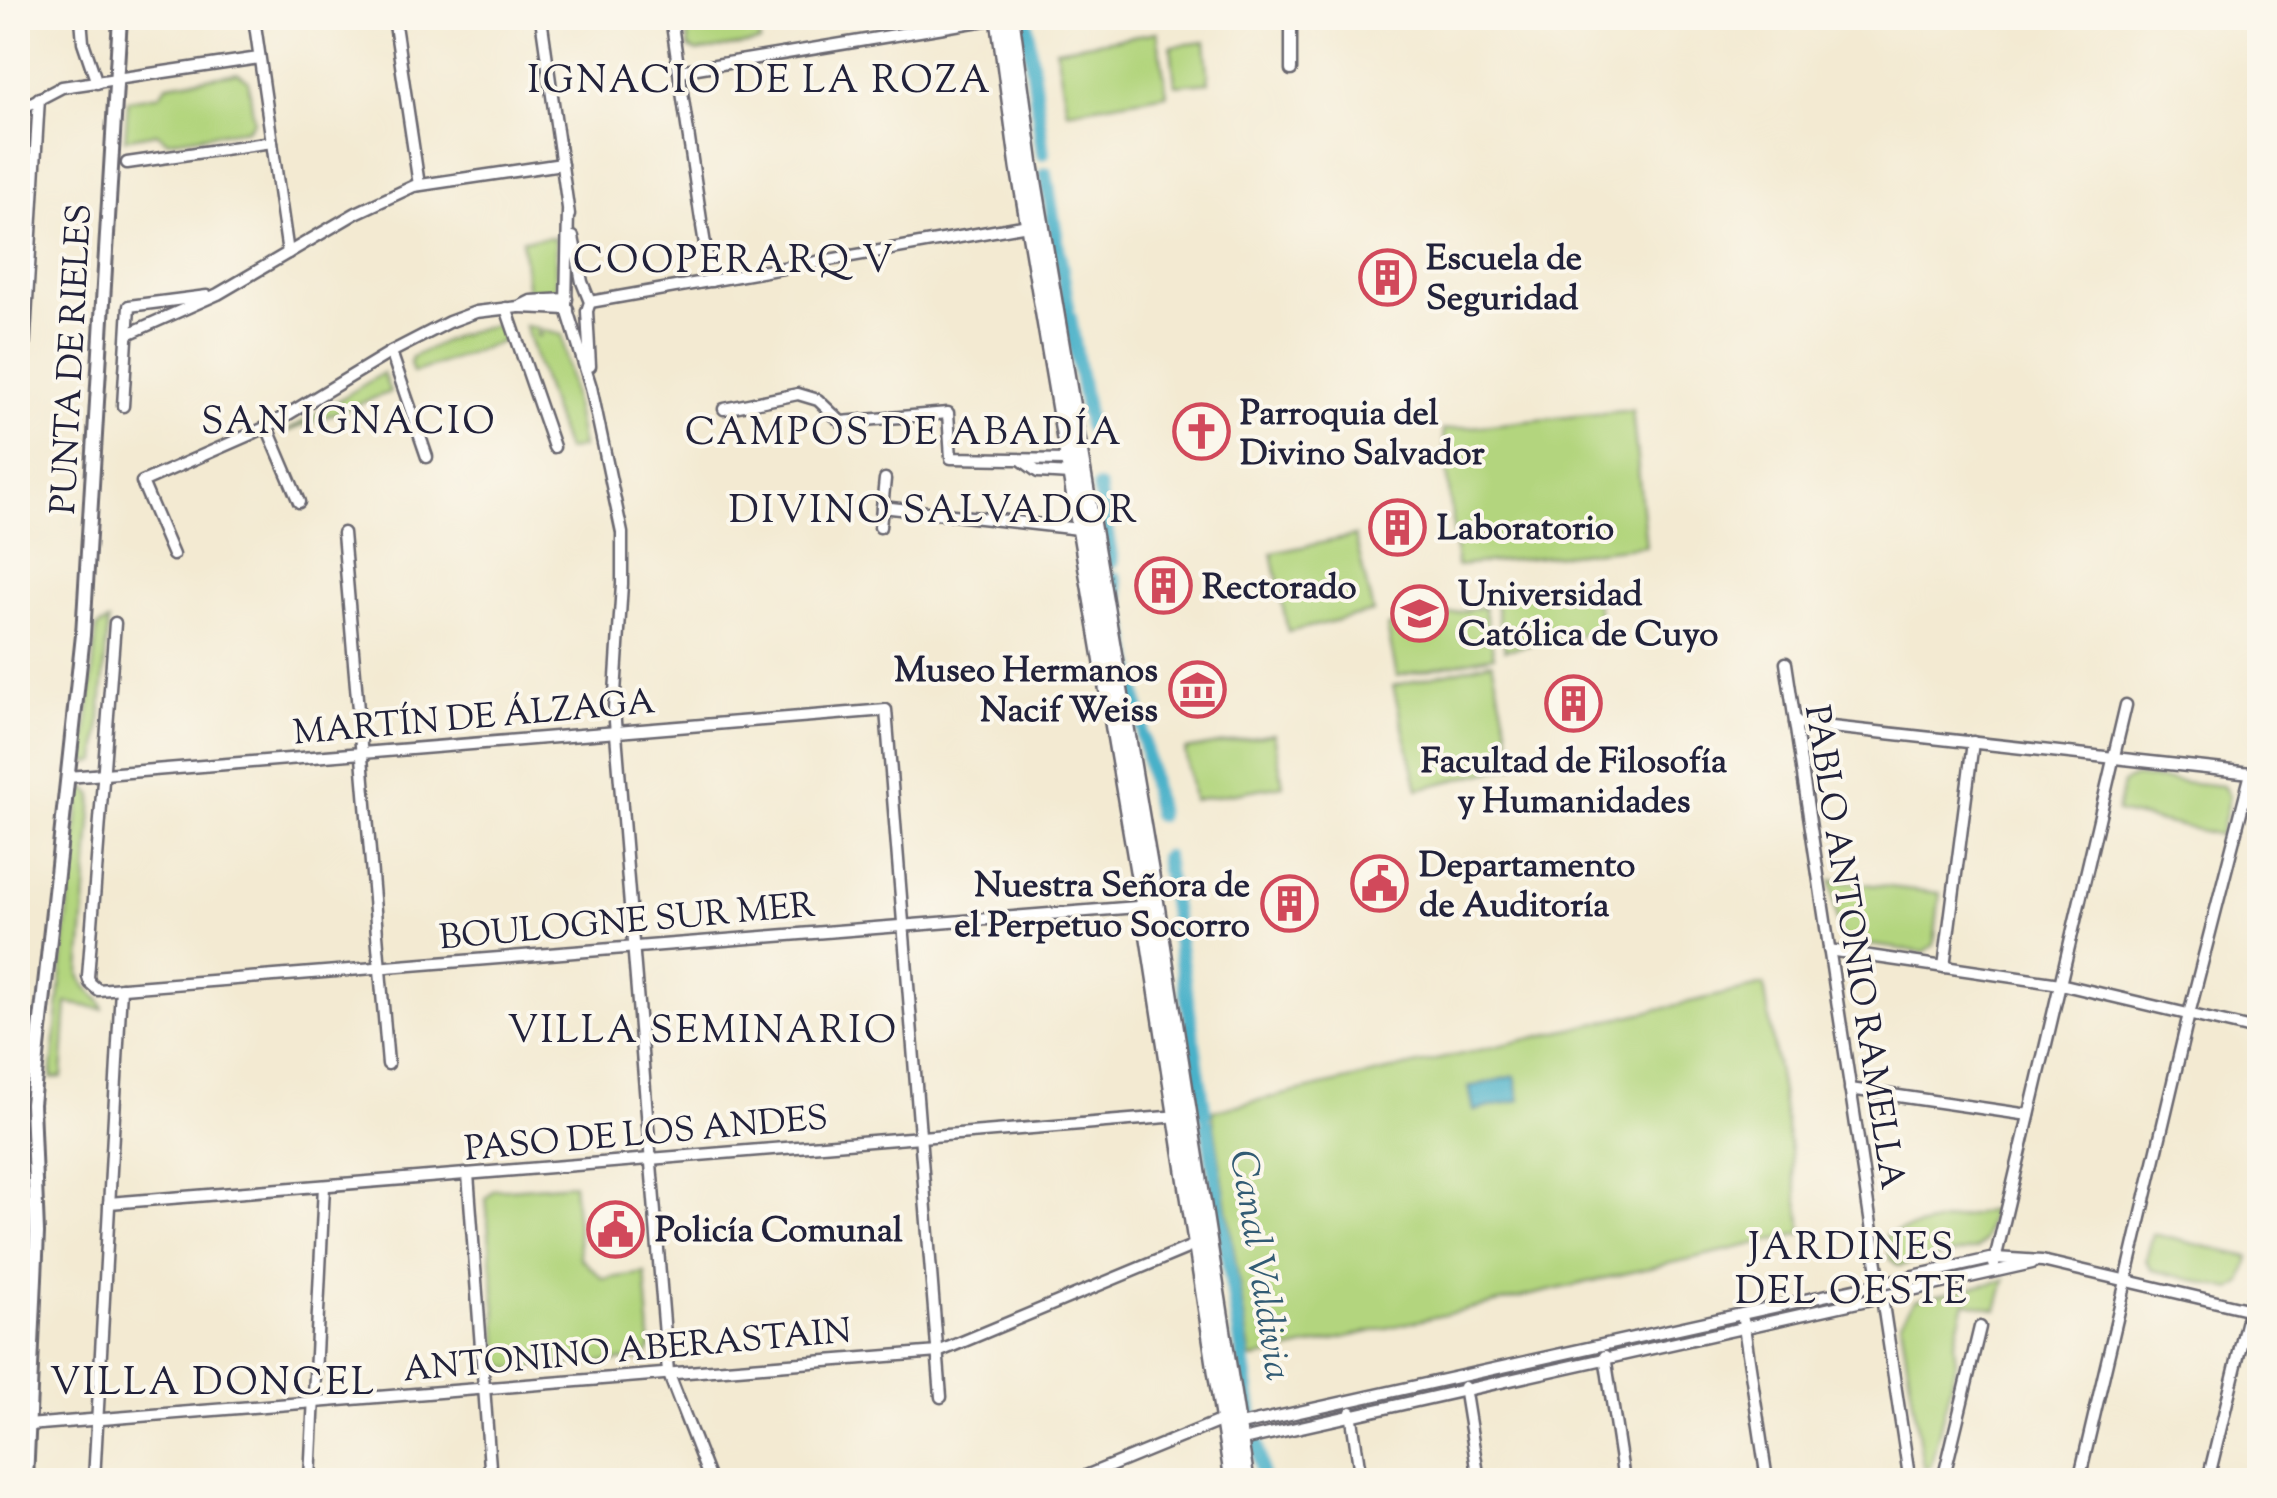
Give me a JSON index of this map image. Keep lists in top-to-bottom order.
{
  "streets": {
    "street": [
      "PUNTA DE RIELES",
      "MARTÍN DE ÁLZAGA",
      "BOULOGNE SUR MER",
      "PABLO ANTONIO RAMELLA",
      "PASO DE LOS ANDES",
      "ANTONINO ABERASTAIN"
    ]
  },
  "crossings": [
    ["PUNTA DE RIELES", "MARTÍN DE ÁLZAGA"],
    ["PUNTA DE RIELES", "ANTONINO ABERASTAIN"],
    ["MARTÍN DE ÁLZAGA", "BOULOGNE SUR MER"]
  ],
  "districts": [
    "IGNACIO DE LA ROZA",
    "COOPERARQ V",
    "SAN IGNACIO",
    "CAMPOS DE ABADÍA",
    "DIVINO SALVADOR",
    "VILLA SEMINARIO",
    "JARDINES DEL OESTE",
    "VILLA DONCEL"
  ],
  "water": ["Canal Valdivia"],
  "places": {
    "building": [
      "Escuela de Seguridad",
      "Laboratorio",
      "Rectorado",
      "Facultad de Filosofía y Humanidades",
      "Nuestra Señora de el Perpetuo Socorro"
    ],
    "church": ["Parroquia del Divino Salvador"],
    "school or university": ["Universidad Católica de Cuyo"],
    "museum": ["Museo Hermanos Nacif Weiss"],
    "public building": ["Departamento de Auditoría", "Policía Comunal"]
  }
}
